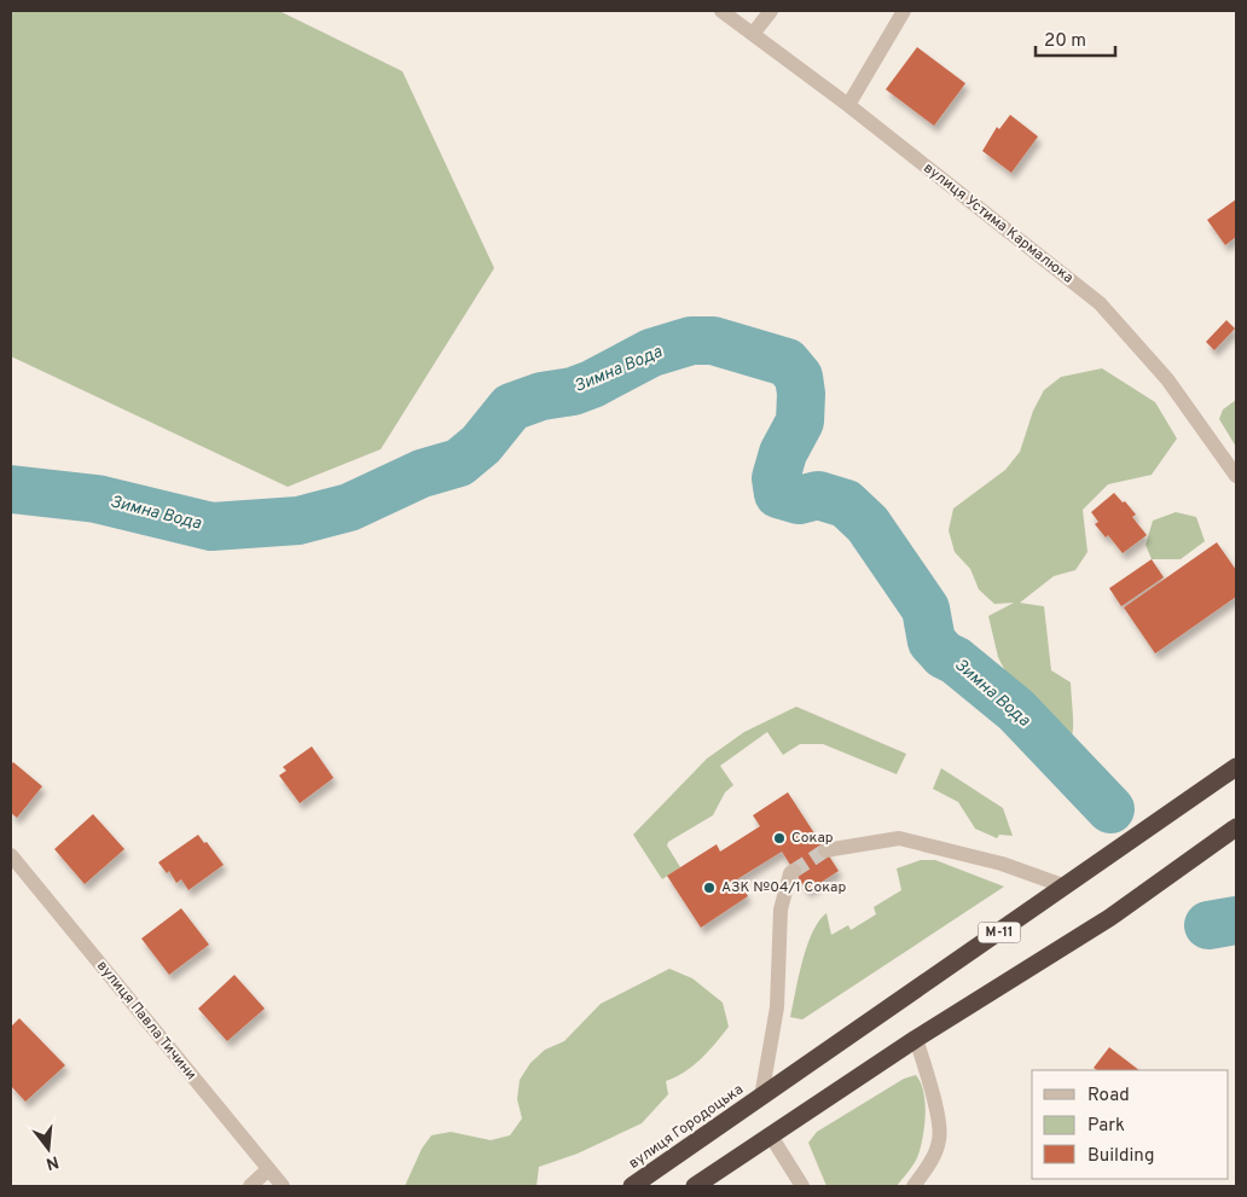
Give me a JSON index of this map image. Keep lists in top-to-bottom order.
{
  "streets": {
    "highway": ["М-11", "вулиця Городоцька"],
    "street": ["вулиця Устима Кармалюка", "вулиця Павла Тичини"]
  },
  "crossings": [
    ["М-11", "вулиця Городоцька"]
  ],
  "water": ["Зимна Вода"],
  "places": ["Сокар", "АЗК №04/1 Сокар"],
  "legend": ["Road", "Park", "Building"],
  "scale_bar": "20 m",
  "north": "bottom"
}
